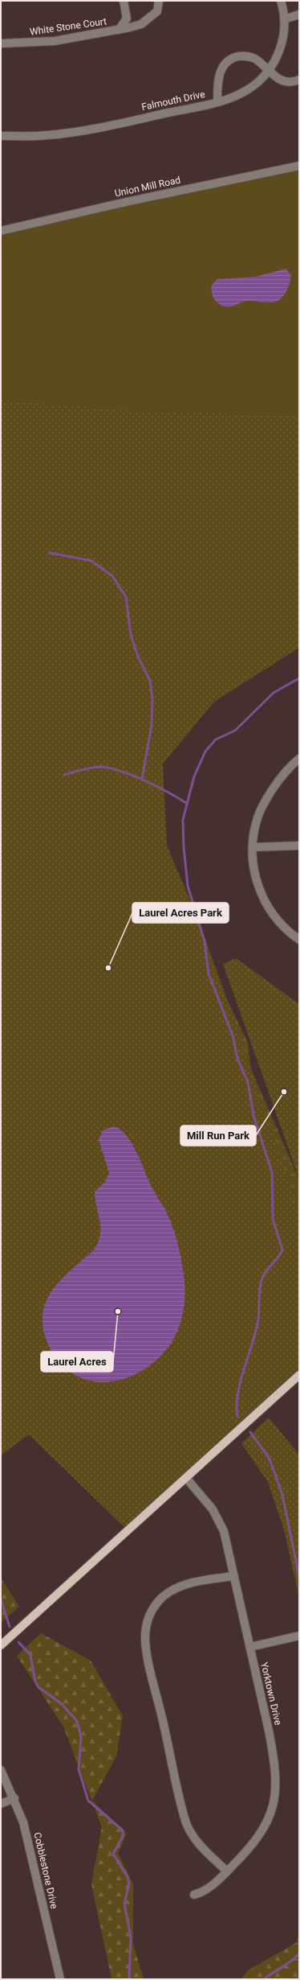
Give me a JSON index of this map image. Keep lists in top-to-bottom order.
{
  "streets": {
    "street": [
      "White Stone Court",
      "Falmouth Drive",
      "Union Mill Road",
      "Yorktown Drive",
      "Cobblestone Drive"
    ]
  },
  "places": ["Laurel Acres Park", "Mill Run Park", "Laurel Acres"]
}
